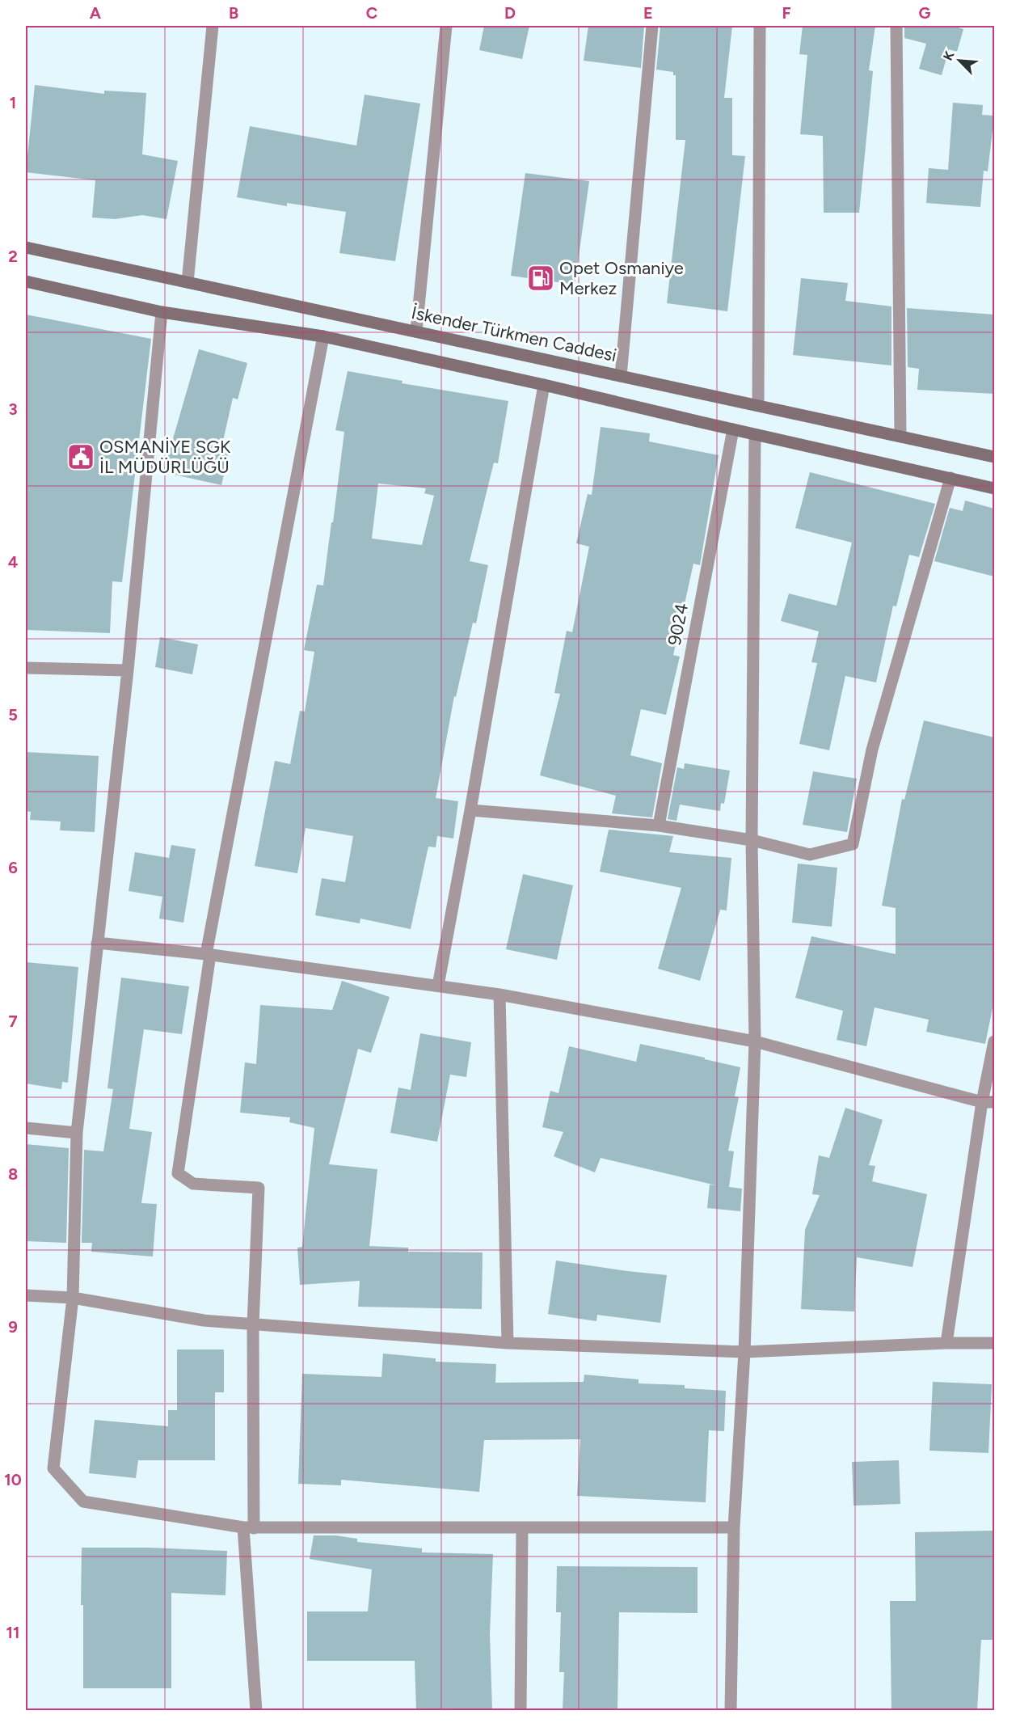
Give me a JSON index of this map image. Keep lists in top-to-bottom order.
{
  "streets": {
    "main road": ["İskender Türkmen Caddesi"],
    "street": ["9024"]
  },
  "places": {
    "fuel station": ["Opet Osmaniye Merkez"],
    "public building": ["OSMANİYE SGK İL MÜDÜRLÜĞÜ"]
  },
  "north": "top left",
  "grid": {
    "columns": [
      "A",
      "B",
      "C",
      "D",
      "E",
      "F",
      "G"
    ],
    "rows": [
      "1",
      "2",
      "3",
      "4",
      "5",
      "6",
      "7",
      "8",
      "9",
      "10",
      "11"
    ]
  }
}
